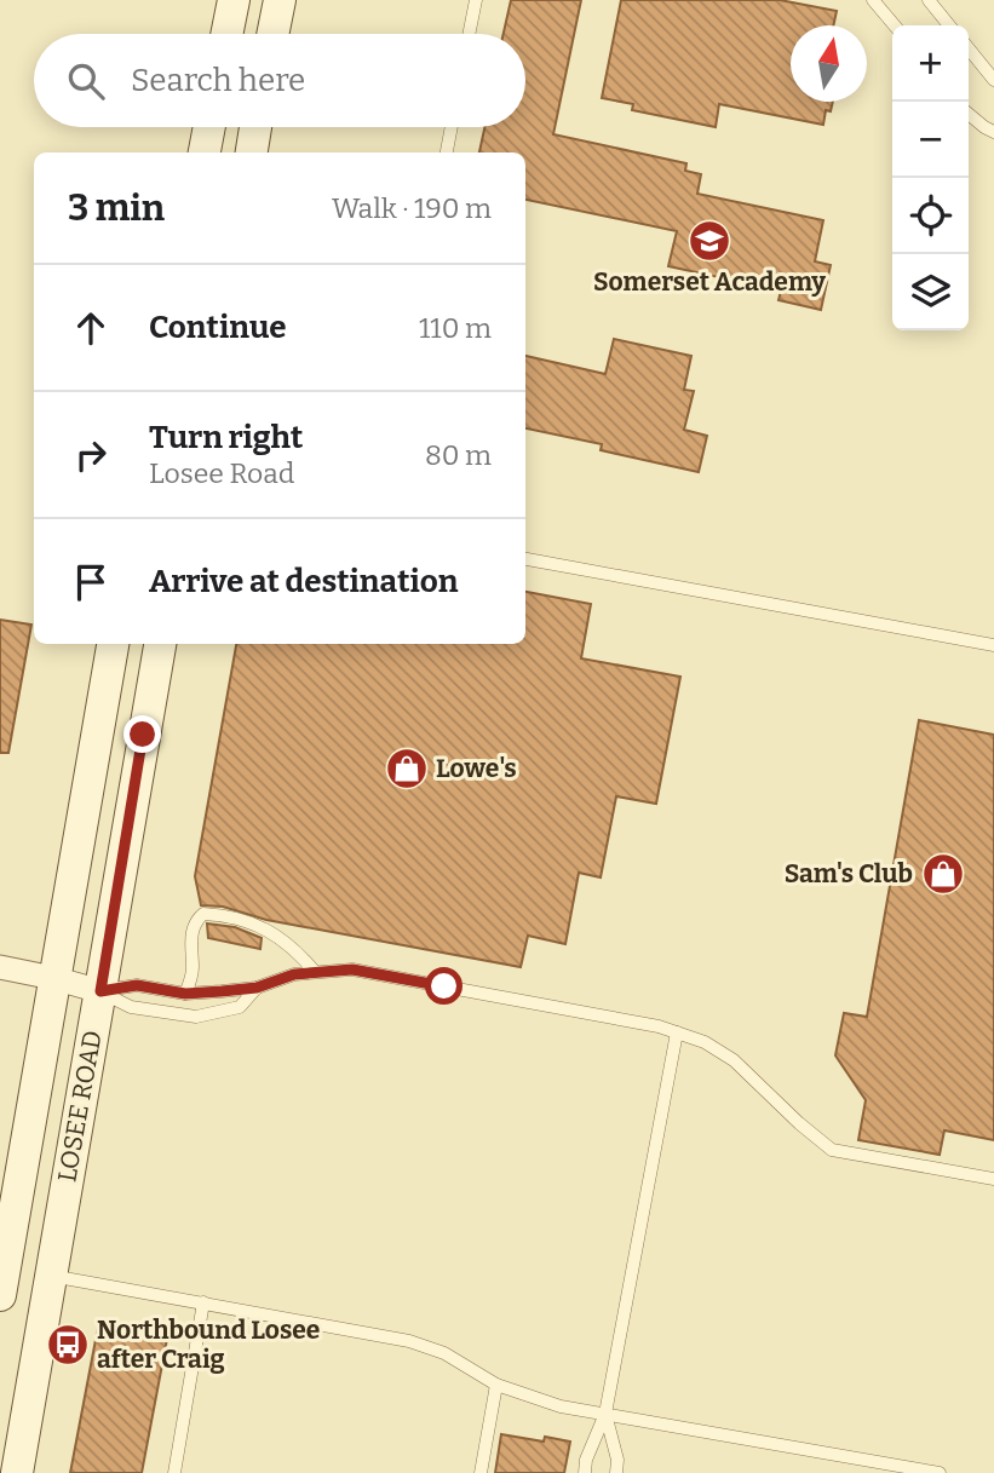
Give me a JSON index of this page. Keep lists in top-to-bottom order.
{
  "streets": {
    "main road": ["LOSEE ROAD"]
  },
  "places": {
    "school or university": ["Somerset Academy"],
    "shop": ["Lowe's", "Sam's Club"],
    "bus stop": ["Northbound Losee after Craig"]
  },
  "north": "top",
  "page": {
    "map_buttons": ["+", "−"],
    "search": "Search here",
    "heading": ["3 min", "Walk · 190 m"],
    "list": [
      ["Continue", "110 m"],
      ["Turn right", "Losee Road", "80 m"],
      "Arrive at destination"
    ]
  }
}
